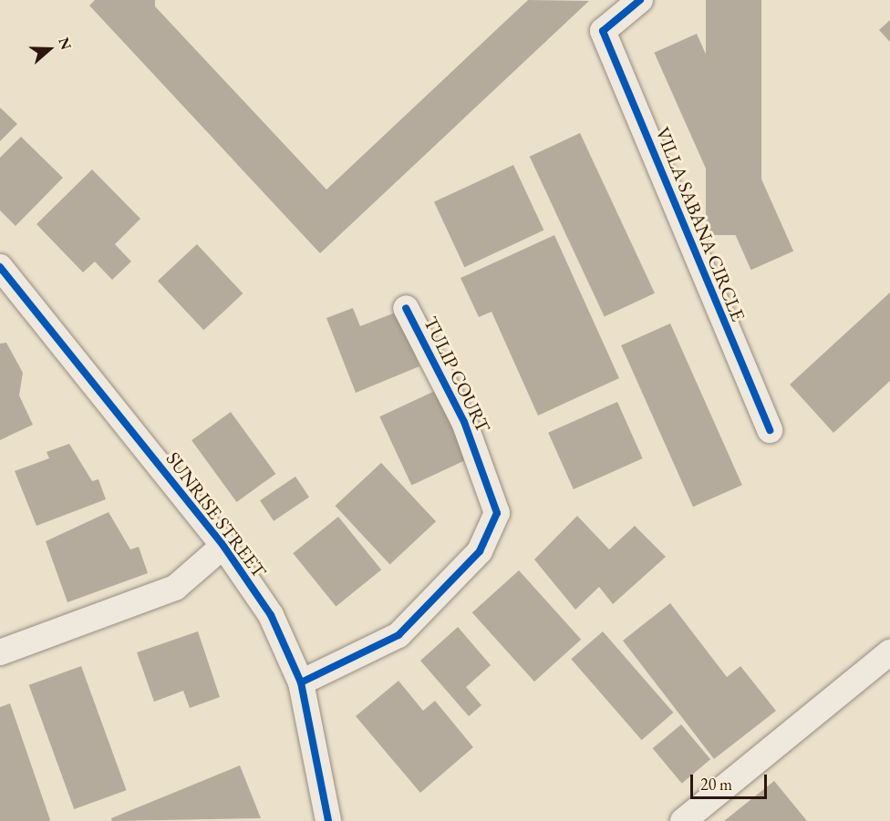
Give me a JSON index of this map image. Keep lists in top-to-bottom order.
{
  "streets": {
    "street": ["VILLA SABANA CIRCLE", "TULIP COURT", "SUNRISE STREET"]
  },
  "crossings": [
    ["TULIP COURT", "SUNRISE STREET"]
  ],
  "scale_bar": "20 m",
  "north": "right"
}
